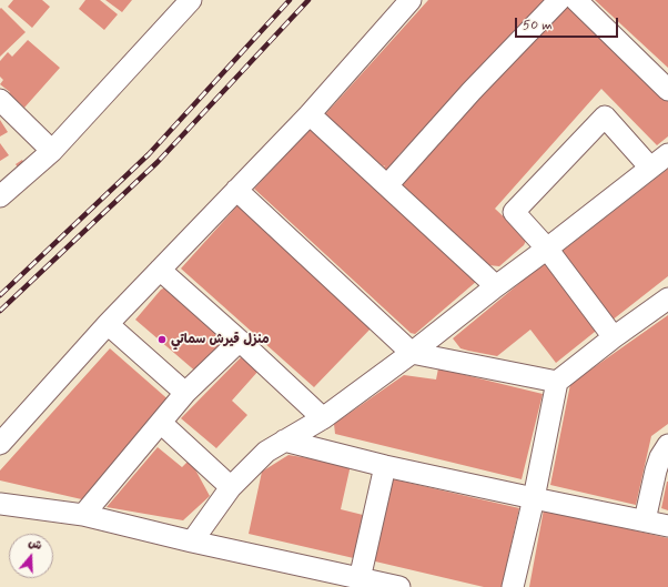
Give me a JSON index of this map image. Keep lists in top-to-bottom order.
{
  "places": ["منزل قيرش سماتي"],
  "scale_bar": "50 m",
  "north": "top"
}
